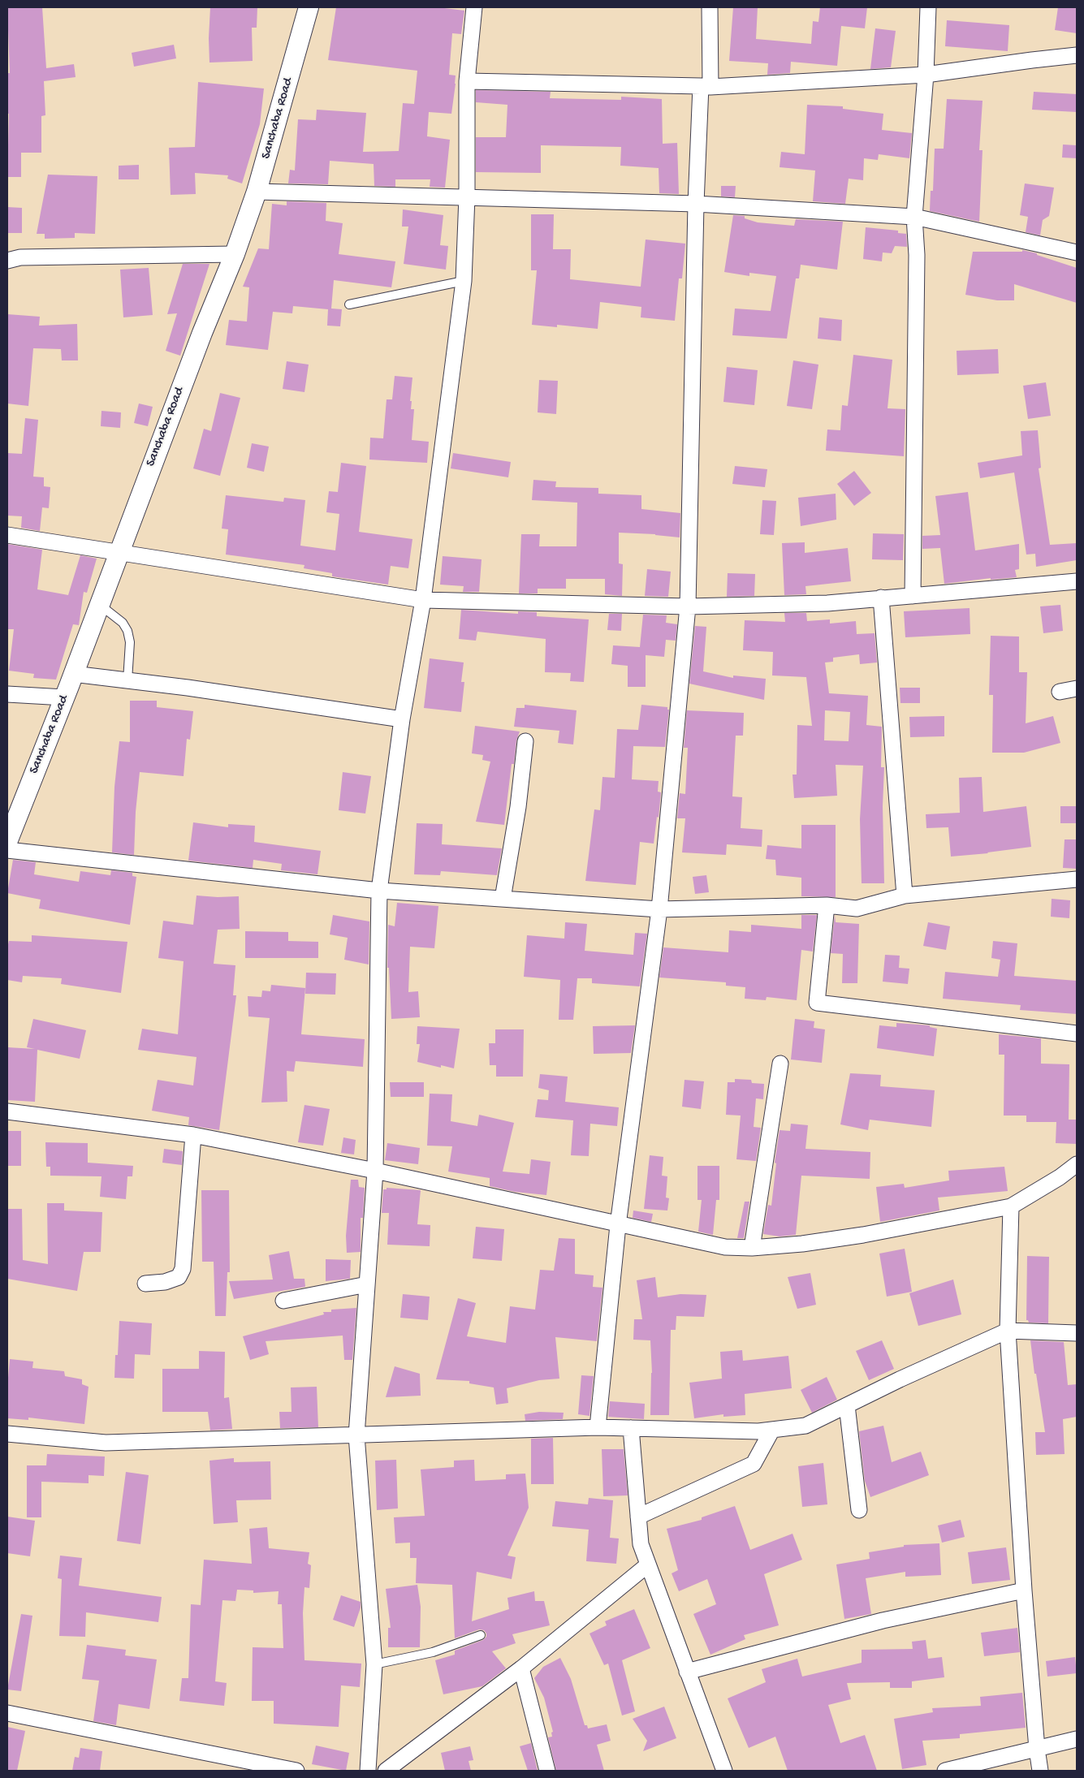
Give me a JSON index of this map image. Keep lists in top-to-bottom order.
{
  "streets": {
    "street": ["Sanchaba Road"]
  }
}
